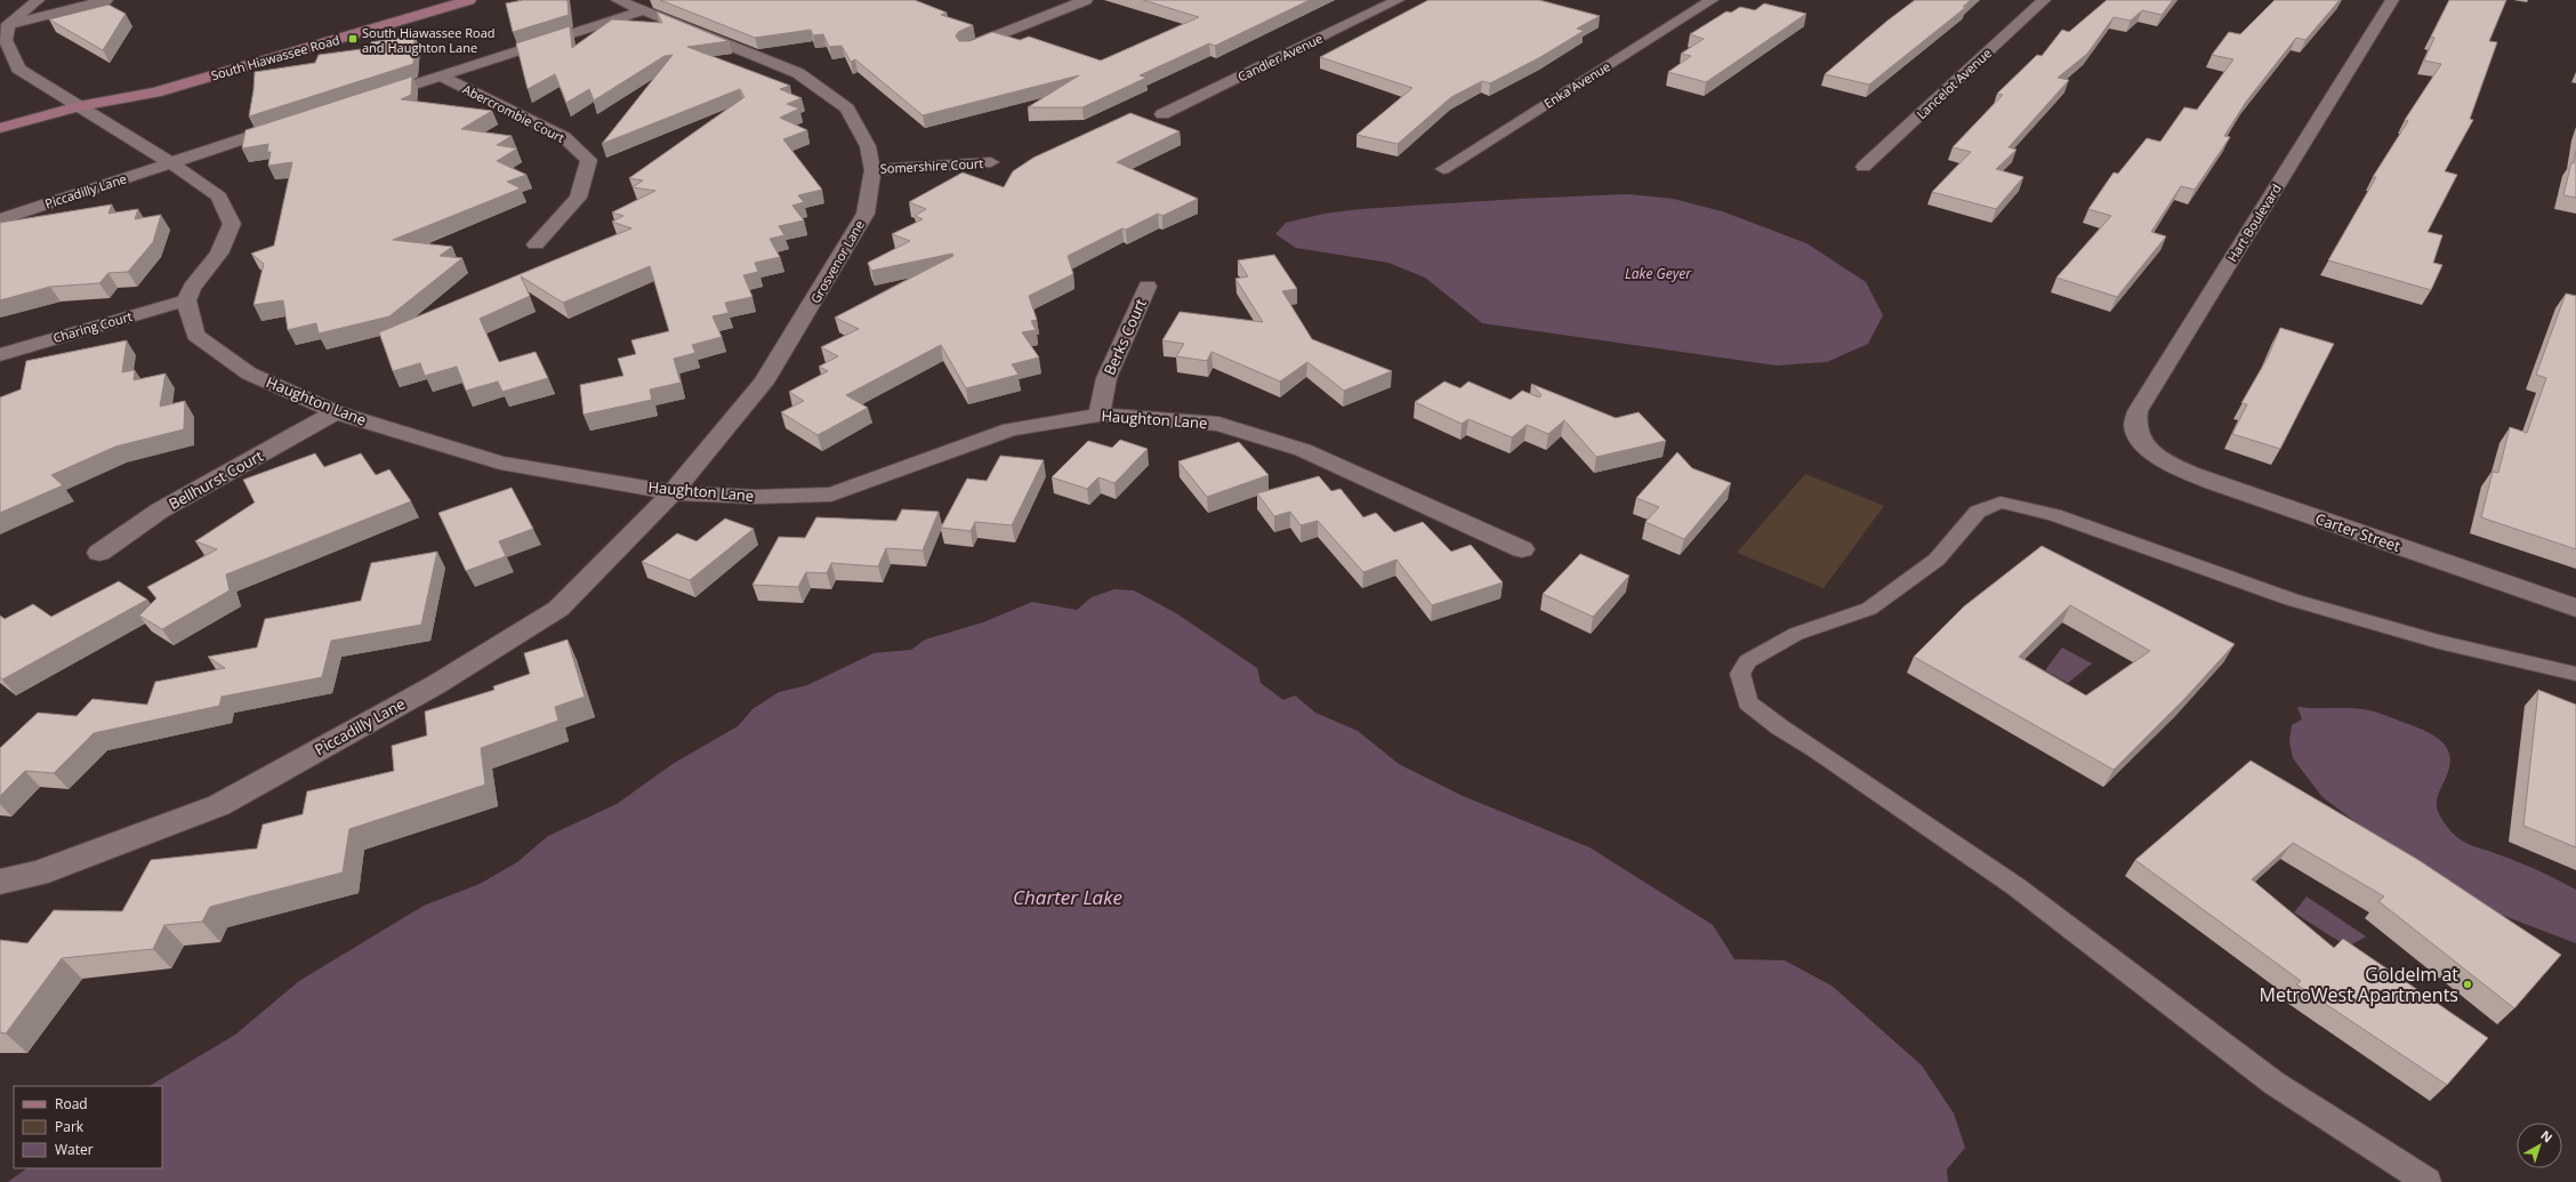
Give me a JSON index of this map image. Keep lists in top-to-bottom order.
{
  "streets": {
    "street": [
      "South Hiawassee Road",
      "Candler Avenue",
      "Lancelot Avenue",
      "Enka Avenue",
      "Abercrombie Court",
      "Somershire Court",
      "Piccadilly Lane",
      "Hart Boulevard",
      "Grosvenor Lane",
      "Charing Court",
      "Berks Court",
      "Haughton Lane",
      "Bellhurst Court",
      "Carter Street"
    ]
  },
  "crossings": [
    ["Somershire Court", "Grosvenor Lane"],
    ["Piccadilly Lane", "Grosvenor Lane"],
    ["Piccadilly Lane", "Haughton Lane"],
    ["Hart Boulevard", "Carter Street"],
    ["Grosvenor Lane", "Haughton Lane"],
    ["Charing Court", "Haughton Lane"],
    ["Berks Court", "Haughton Lane"],
    ["Haughton Lane", "Bellhurst Court"]
  ],
  "water": ["Lake Geyer", "Charter Lake"],
  "places": {
    "transit": ["South Hiawassee Road and Haughton Lane"],
    "other": ["Goldelm at MetroWest Apartments"]
  },
  "legend": ["Road", "Park", "Water"],
  "north": "top right"
}
